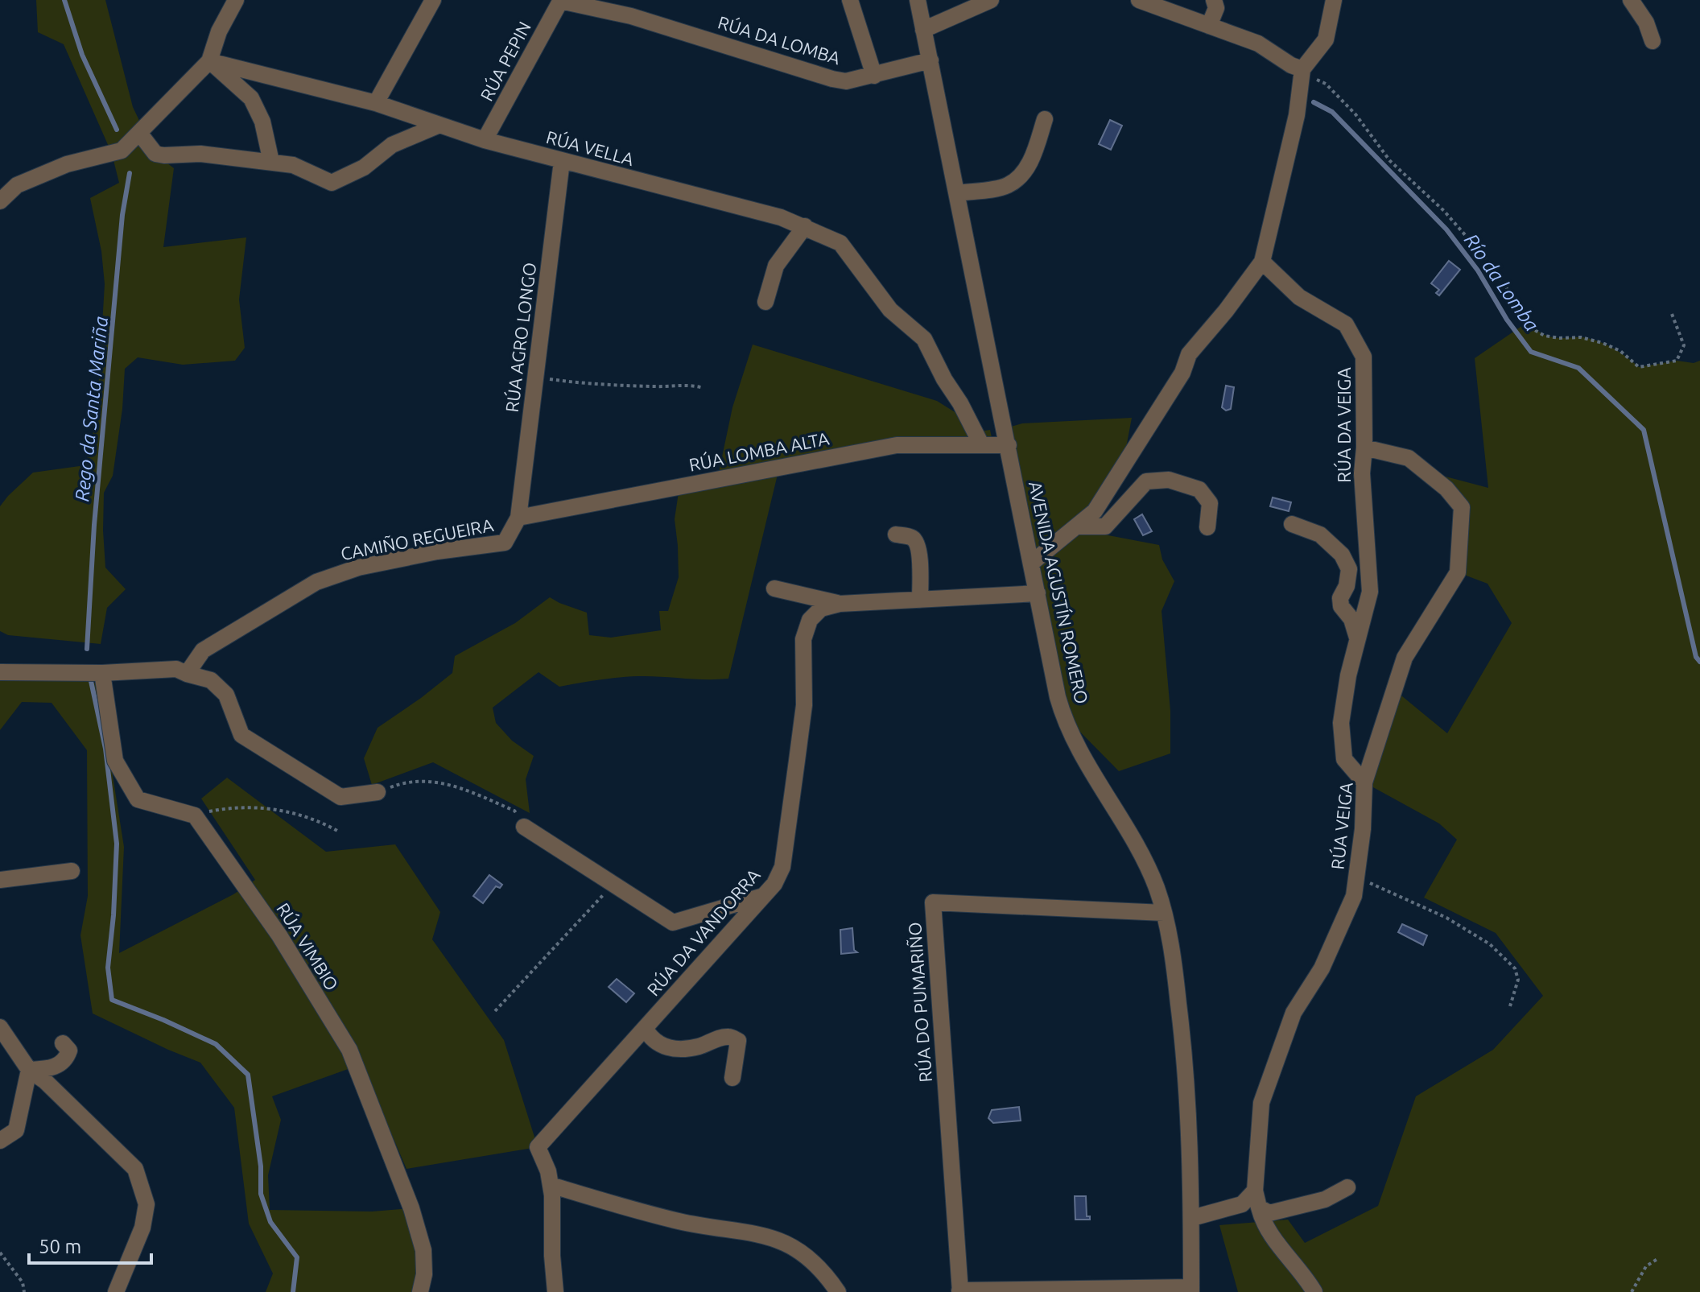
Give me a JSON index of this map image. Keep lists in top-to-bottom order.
{
  "streets": {
    "street": [
      "RÚA DA LOMBA",
      "RÚA PEPIN",
      "RÚA VELLA",
      "RÚA AGRO LONGO",
      "RÚA DA VEIGA",
      "RÚA LOMBA ALTA",
      "CAMIÑO REGUEIRA",
      "AVENIDA AGUSTÍN ROMERO",
      "RÚA VEIGA",
      "RÚA DA VANDORRA",
      "RÚA VIMBIO",
      "RÚA DO PUMARIÑO"
    ]
  },
  "crossings": [
    ["RÚA DA LOMBA", "RÚA PEPIN"],
    ["RÚA DA LOMBA", "AVENIDA AGUSTÍN ROMERO"],
    ["RÚA PEPIN", "RÚA VELLA"],
    ["RÚA VELLA", "RÚA AGRO LONGO"],
    ["RÚA VELLA", "RÚA LOMBA ALTA"],
    ["RÚA AGRO LONGO", "RÚA LOMBA ALTA"],
    ["RÚA AGRO LONGO", "CAMIÑO REGUEIRA"],
    ["RÚA DA VEIGA", "RÚA VEIGA"],
    ["RÚA LOMBA ALTA", "CAMIÑO REGUEIRA"],
    ["RÚA LOMBA ALTA", "AVENIDA AGUSTÍN ROMERO"],
    ["AVENIDA AGUSTÍN ROMERO", "RÚA DA VANDORRA"],
    ["AVENIDA AGUSTÍN ROMERO", "RÚA DO PUMARIÑO"]
  ],
  "water": ["Río da Lomba", "Rego da Santa Mariña"],
  "scale_bar": "50 m"
}
